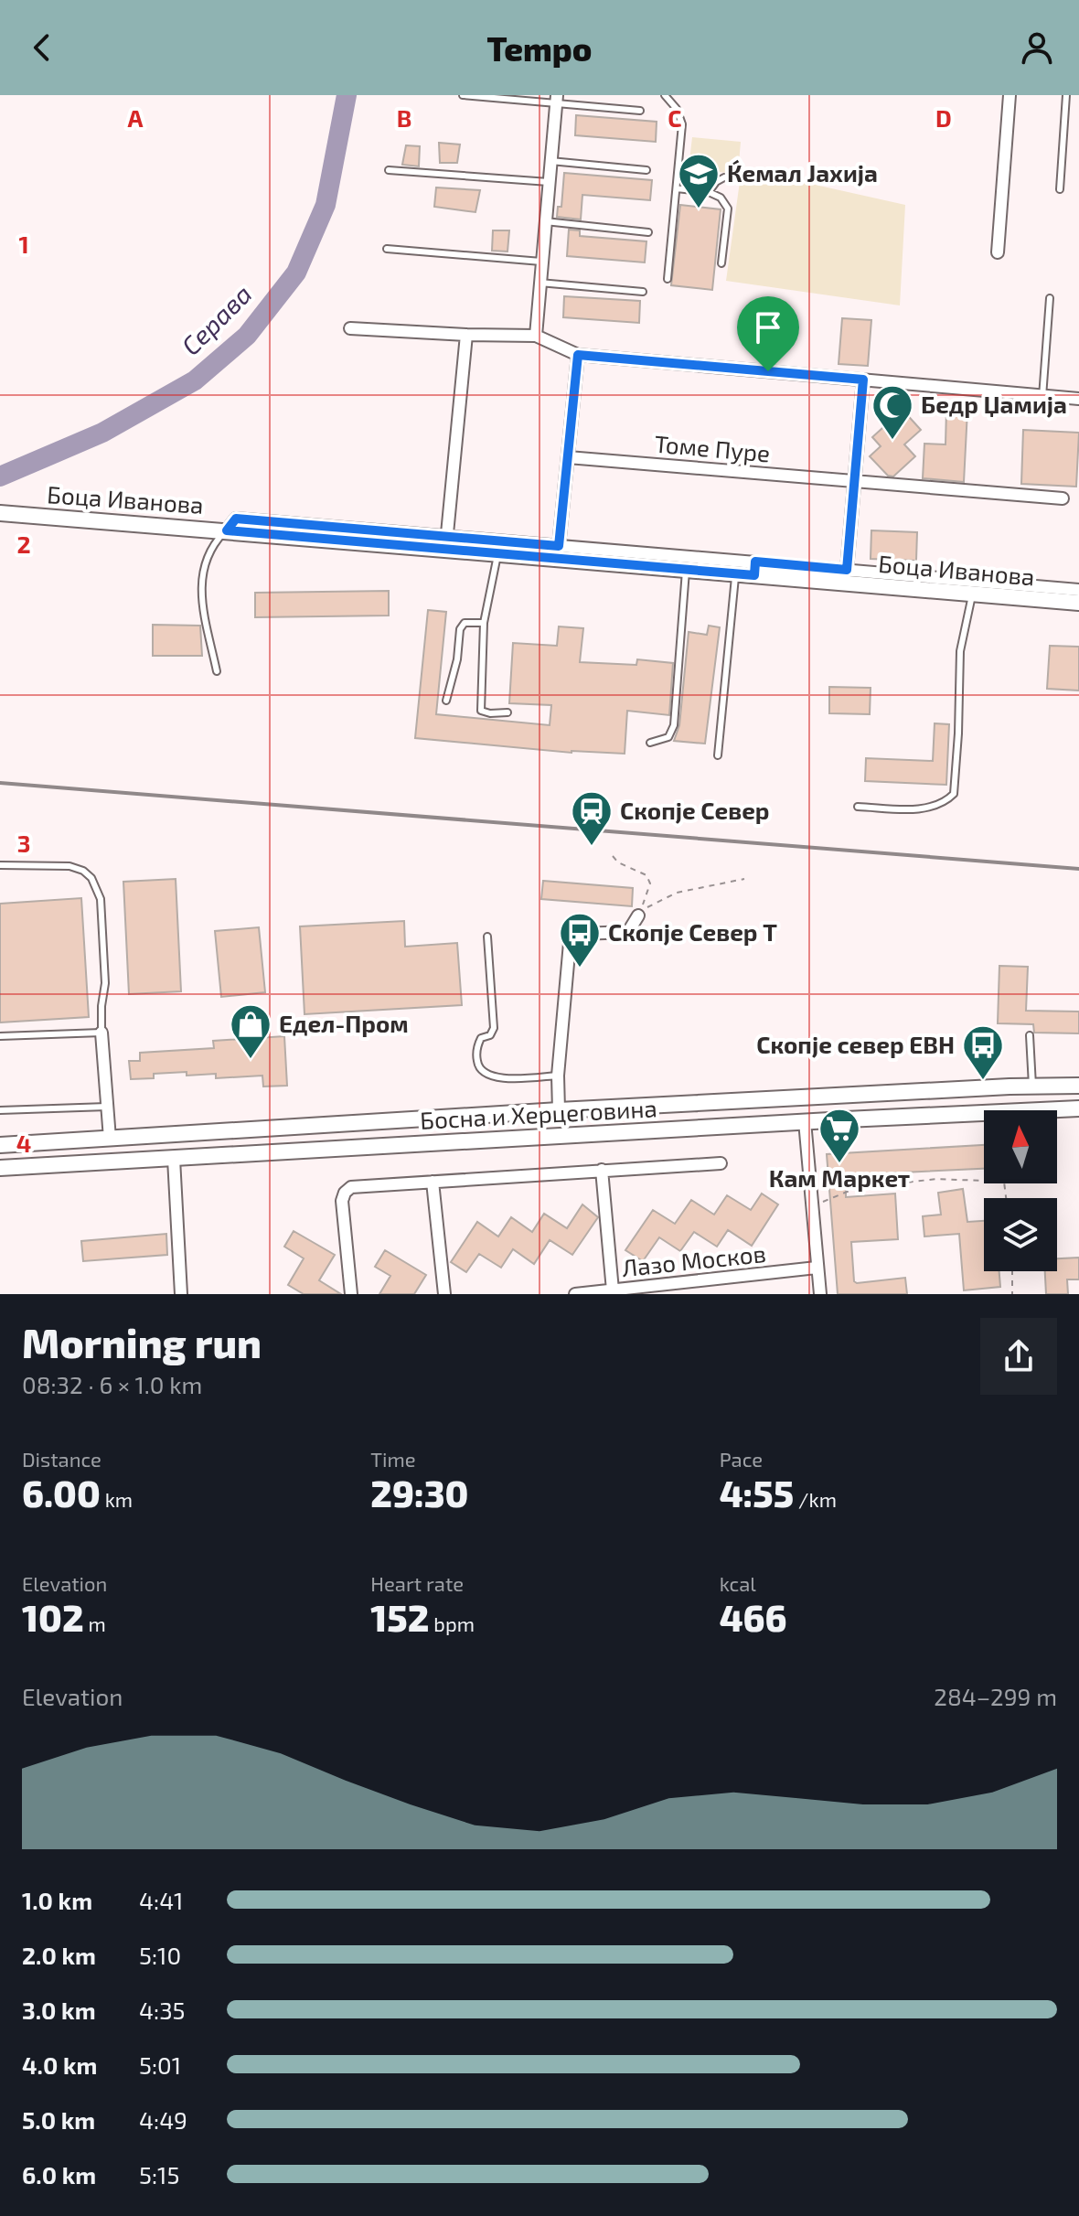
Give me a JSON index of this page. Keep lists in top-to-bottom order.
{
  "streets": {
    "street": [
      "Томе Пуре",
      "Боца Иванова",
      "Босна и Херцеговина",
      "Лазо Москов"
    ]
  },
  "water": ["Серава"],
  "places": {
    "school or university": ["Ќемал Јахија"],
    "mosque": ["Бедр Џамија"],
    "station": ["Скопје Север"],
    "bus stop": ["Скопје Север Т", "Скопје север ЕВН"],
    "shop": ["Едел-Пром"],
    "supermarket": ["Кам Маркет"]
  },
  "north": "top",
  "page": {
    "header": "Tempo",
    "heading": ["Morning run", "08:32 · 6 × 1.0 km"],
    "stats": [
      ["Distance", "6.00 km"],
      ["Time", "29:30"],
      ["Pace", "4:55 /km"],
      ["Elevation", "102 m"],
      ["Heart rate", "152 bpm"],
      ["kcal", "466"]
    ],
    "chart": ["Elevation", "284–299 m"],
    "list": [
      {
        "name": "1.0 km",
        "note": "4:41"
      },
      {
        "name": "2.0 km",
        "note": "5:10"
      },
      {
        "name": "3.0 km",
        "note": "4:35"
      },
      {
        "name": "4.0 km",
        "note": "5:01"
      },
      {
        "name": "5.0 km",
        "note": "4:49"
      },
      {
        "name": "6.0 km",
        "note": "5:15"
      }
    ]
  },
  "grid": {
    "columns": [
      "A",
      "B",
      "C",
      "D"
    ],
    "rows": [
      "1",
      "2",
      "3",
      "4"
    ]
  }
}
